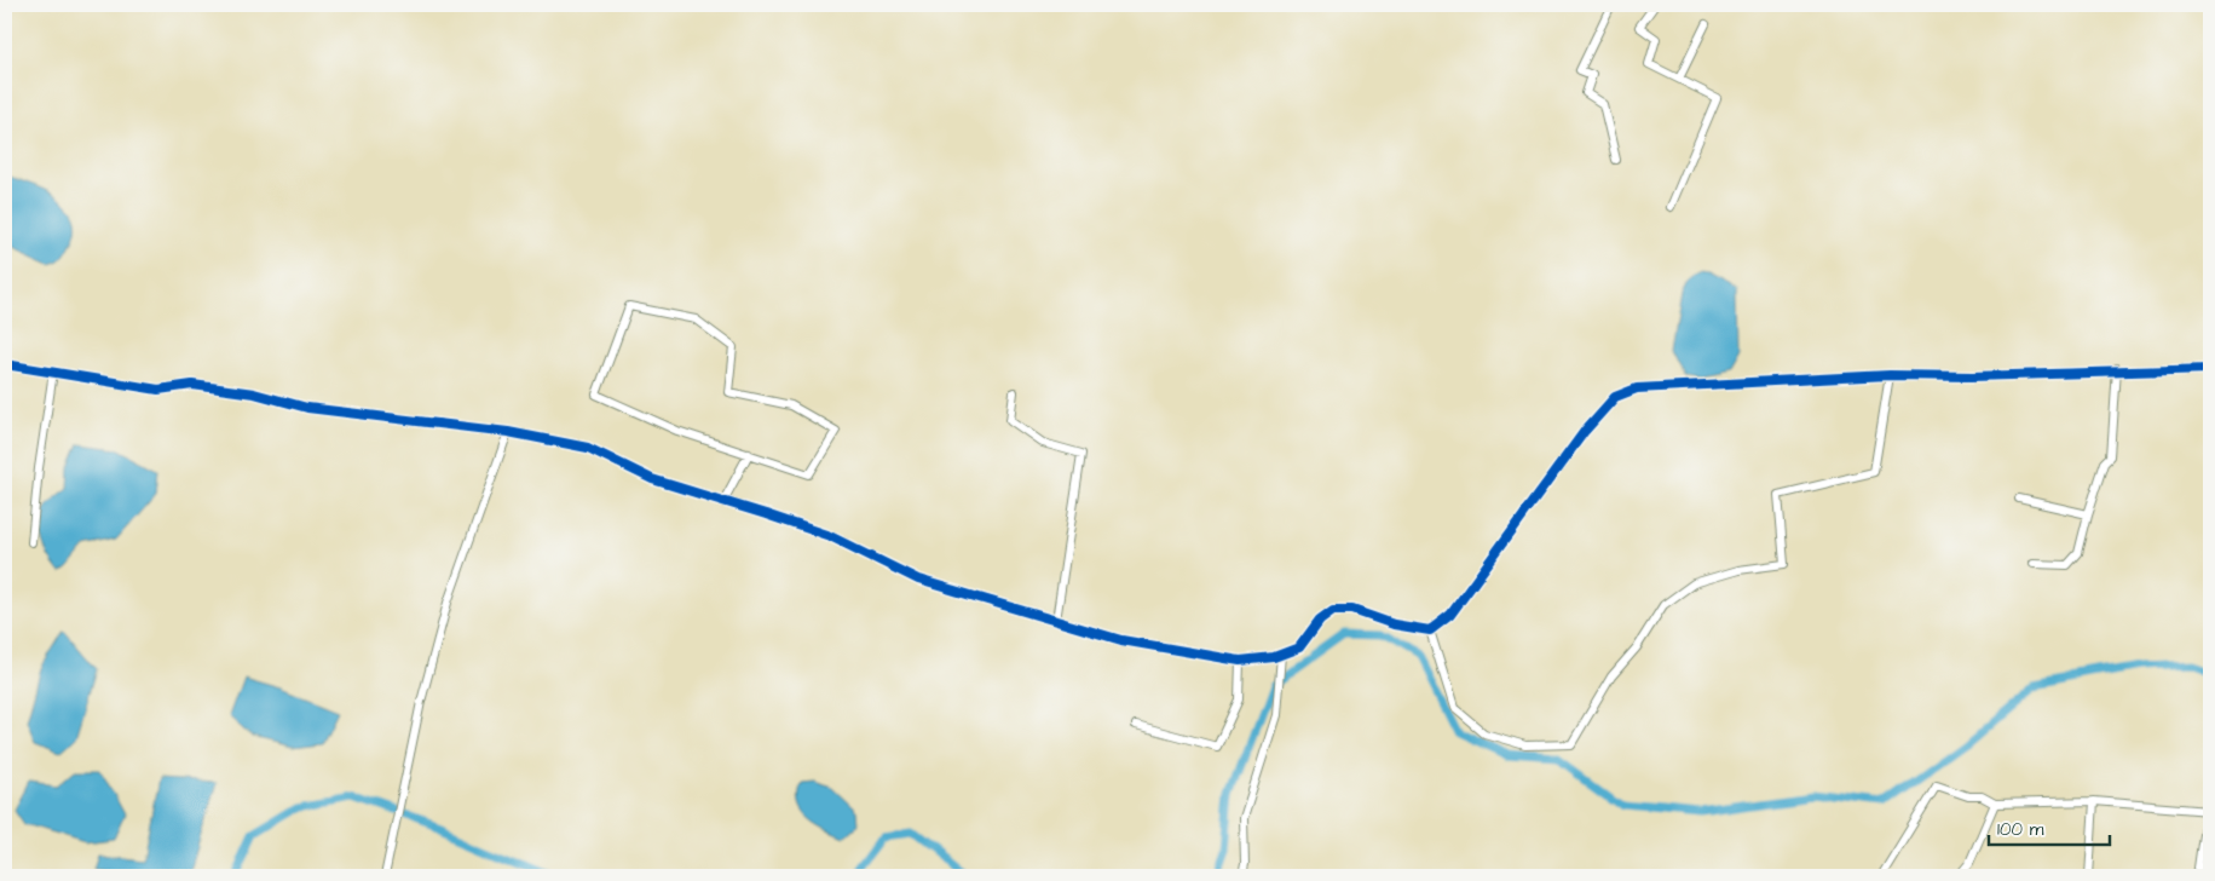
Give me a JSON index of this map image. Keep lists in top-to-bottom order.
{
  "scale_bar": "100 m"
}
